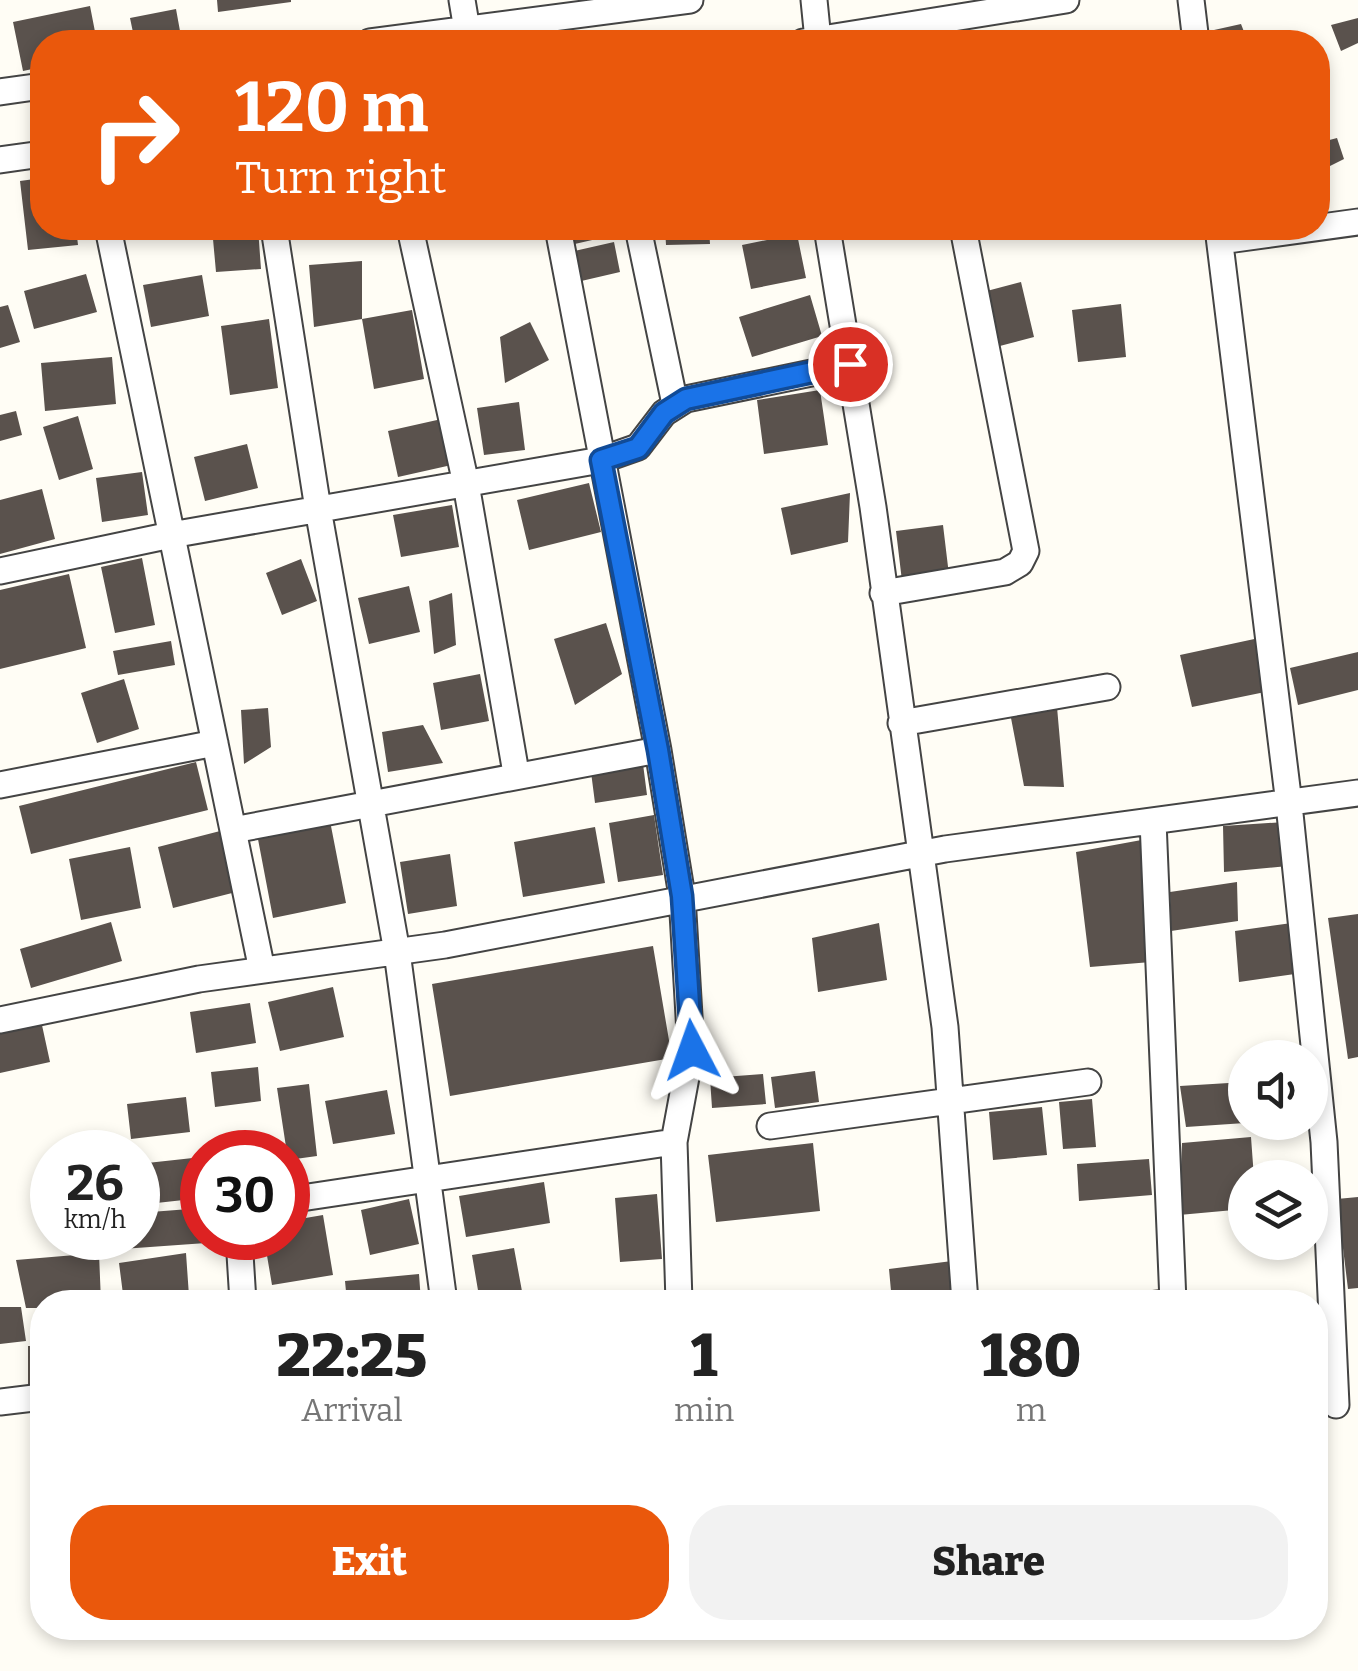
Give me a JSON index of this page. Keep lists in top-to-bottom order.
{
  "page": {
    "turn": ["120 m", "Turn right"],
    "speed": "26 km/h",
    "limit": "30",
    "eta": [
      "22:25",
      "Arrival",
      "1",
      "min",
      "180",
      "m"
    ],
    "buttons": ["Exit", "Share"]
  }
}
